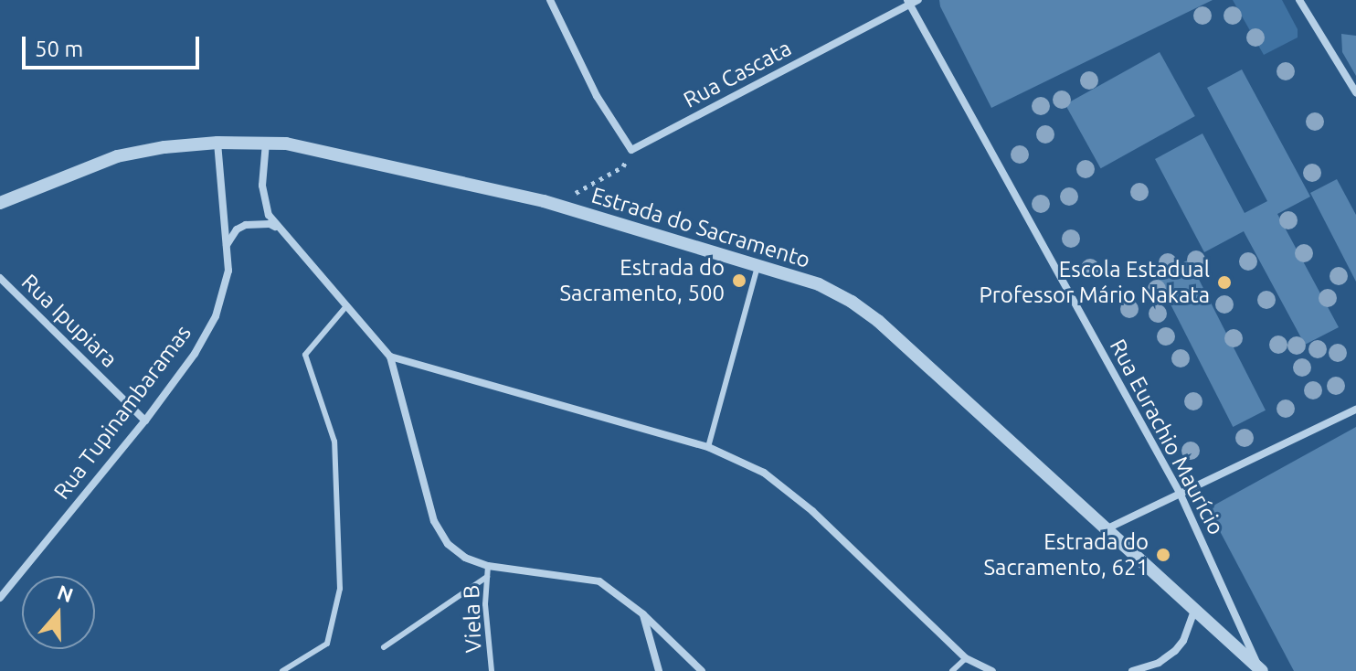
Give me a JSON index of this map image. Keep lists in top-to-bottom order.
{
  "streets": {
    "street": [
      "Rua Cascata",
      "Estrada do Sacramento",
      "Rua Ipupiara",
      "Rua Tupinambaramas",
      "Rua Eurachio Maurício"
    ],
    "lane": ["Viela B"]
  },
  "crossings": [
    ["Rua Cascata", "Rua Eurachio Maurício"],
    ["Estrada do Sacramento", "Rua Tupinambaramas"],
    ["Estrada do Sacramento", "Rua Eurachio Maurício"],
    ["Rua Ipupiara", "Rua Tupinambaramas"]
  ],
  "places": ["Estrada do Sacramento, 500", "Escola Estadual Professor Mário Nakata", "Estrada do Sacramento, 621"],
  "scale_bar": "50 m",
  "north": "top"
}
